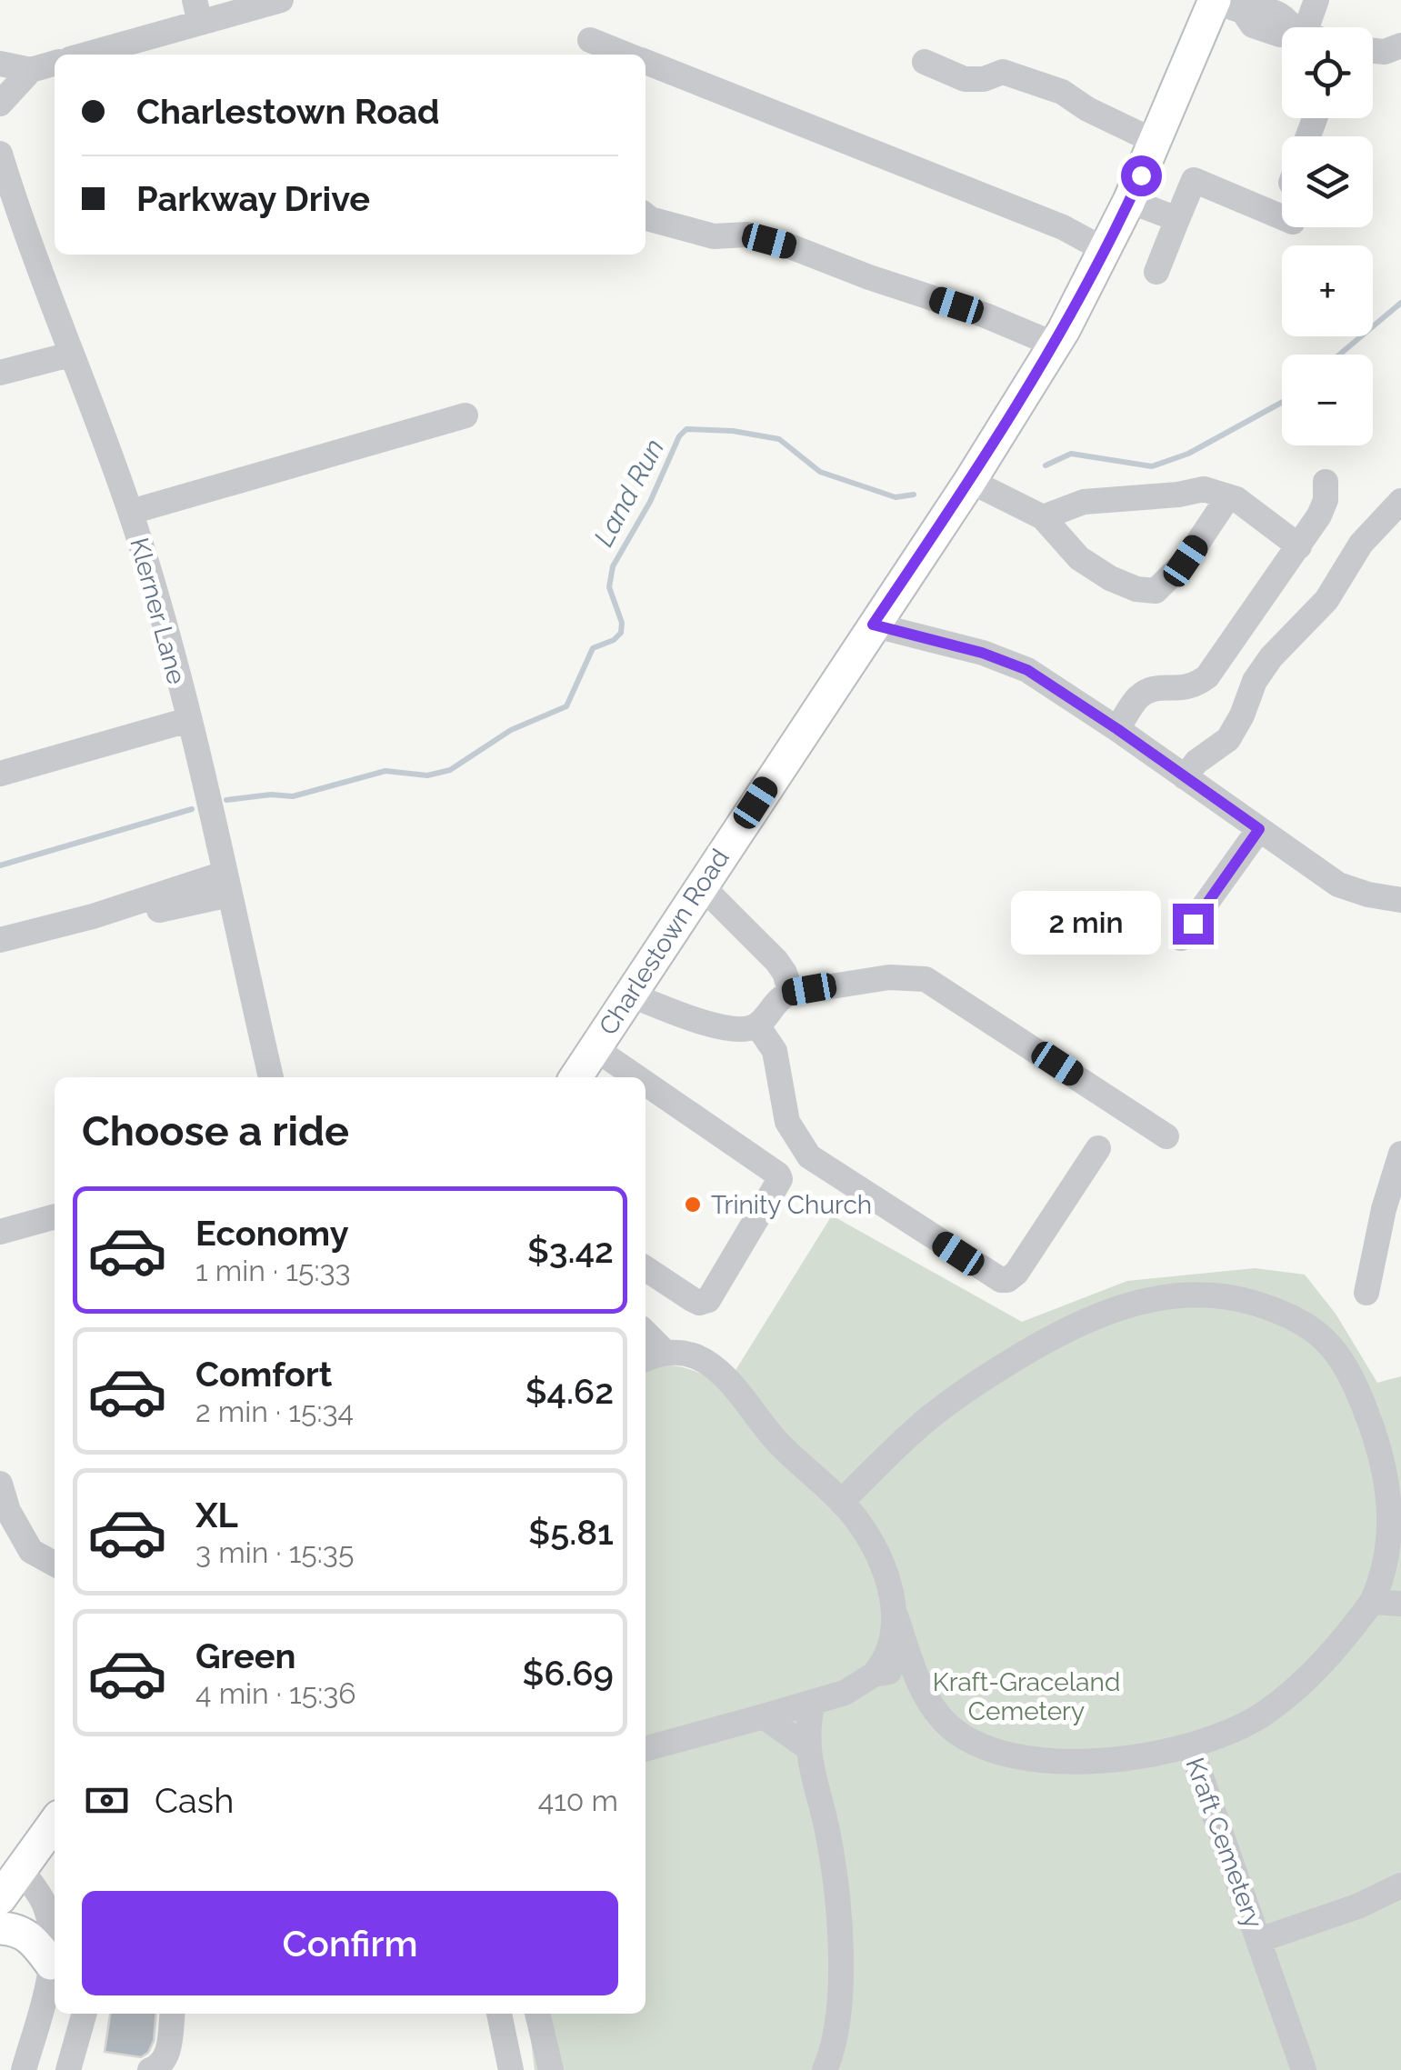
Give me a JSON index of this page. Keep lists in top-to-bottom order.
{
  "streets": {
    "main road": ["Charlestown Road"],
    "street": ["Klerner Lane", "Kraft Cemetery"]
  },
  "water": ["Land Run"],
  "parks": ["Kraft-Graceland Cemetery"],
  "places": ["Trinity Church"],
  "page": {
    "map_buttons": ["+", "−"],
    "banner": ["Charlestown Road", "Parkway Drive"],
    "bubble": "2 min",
    "heading": "Choose a ride",
    "list": [
      {
        "name": "Economy",
        "note": "1 min · 15:33",
        "value": "$3.42"
      },
      {
        "name": "Comfort",
        "note": "2 min · 15:34",
        "value": "$4.62"
      },
      {
        "name": "XL",
        "note": "3 min · 15:35",
        "value": "$5.81"
      },
      {
        "name": "Green",
        "note": "4 min · 15:36",
        "value": "$6.69"
      }
    ],
    "pay": ["Cash", "410 m"],
    "buttons": "Confirm"
  }
}
